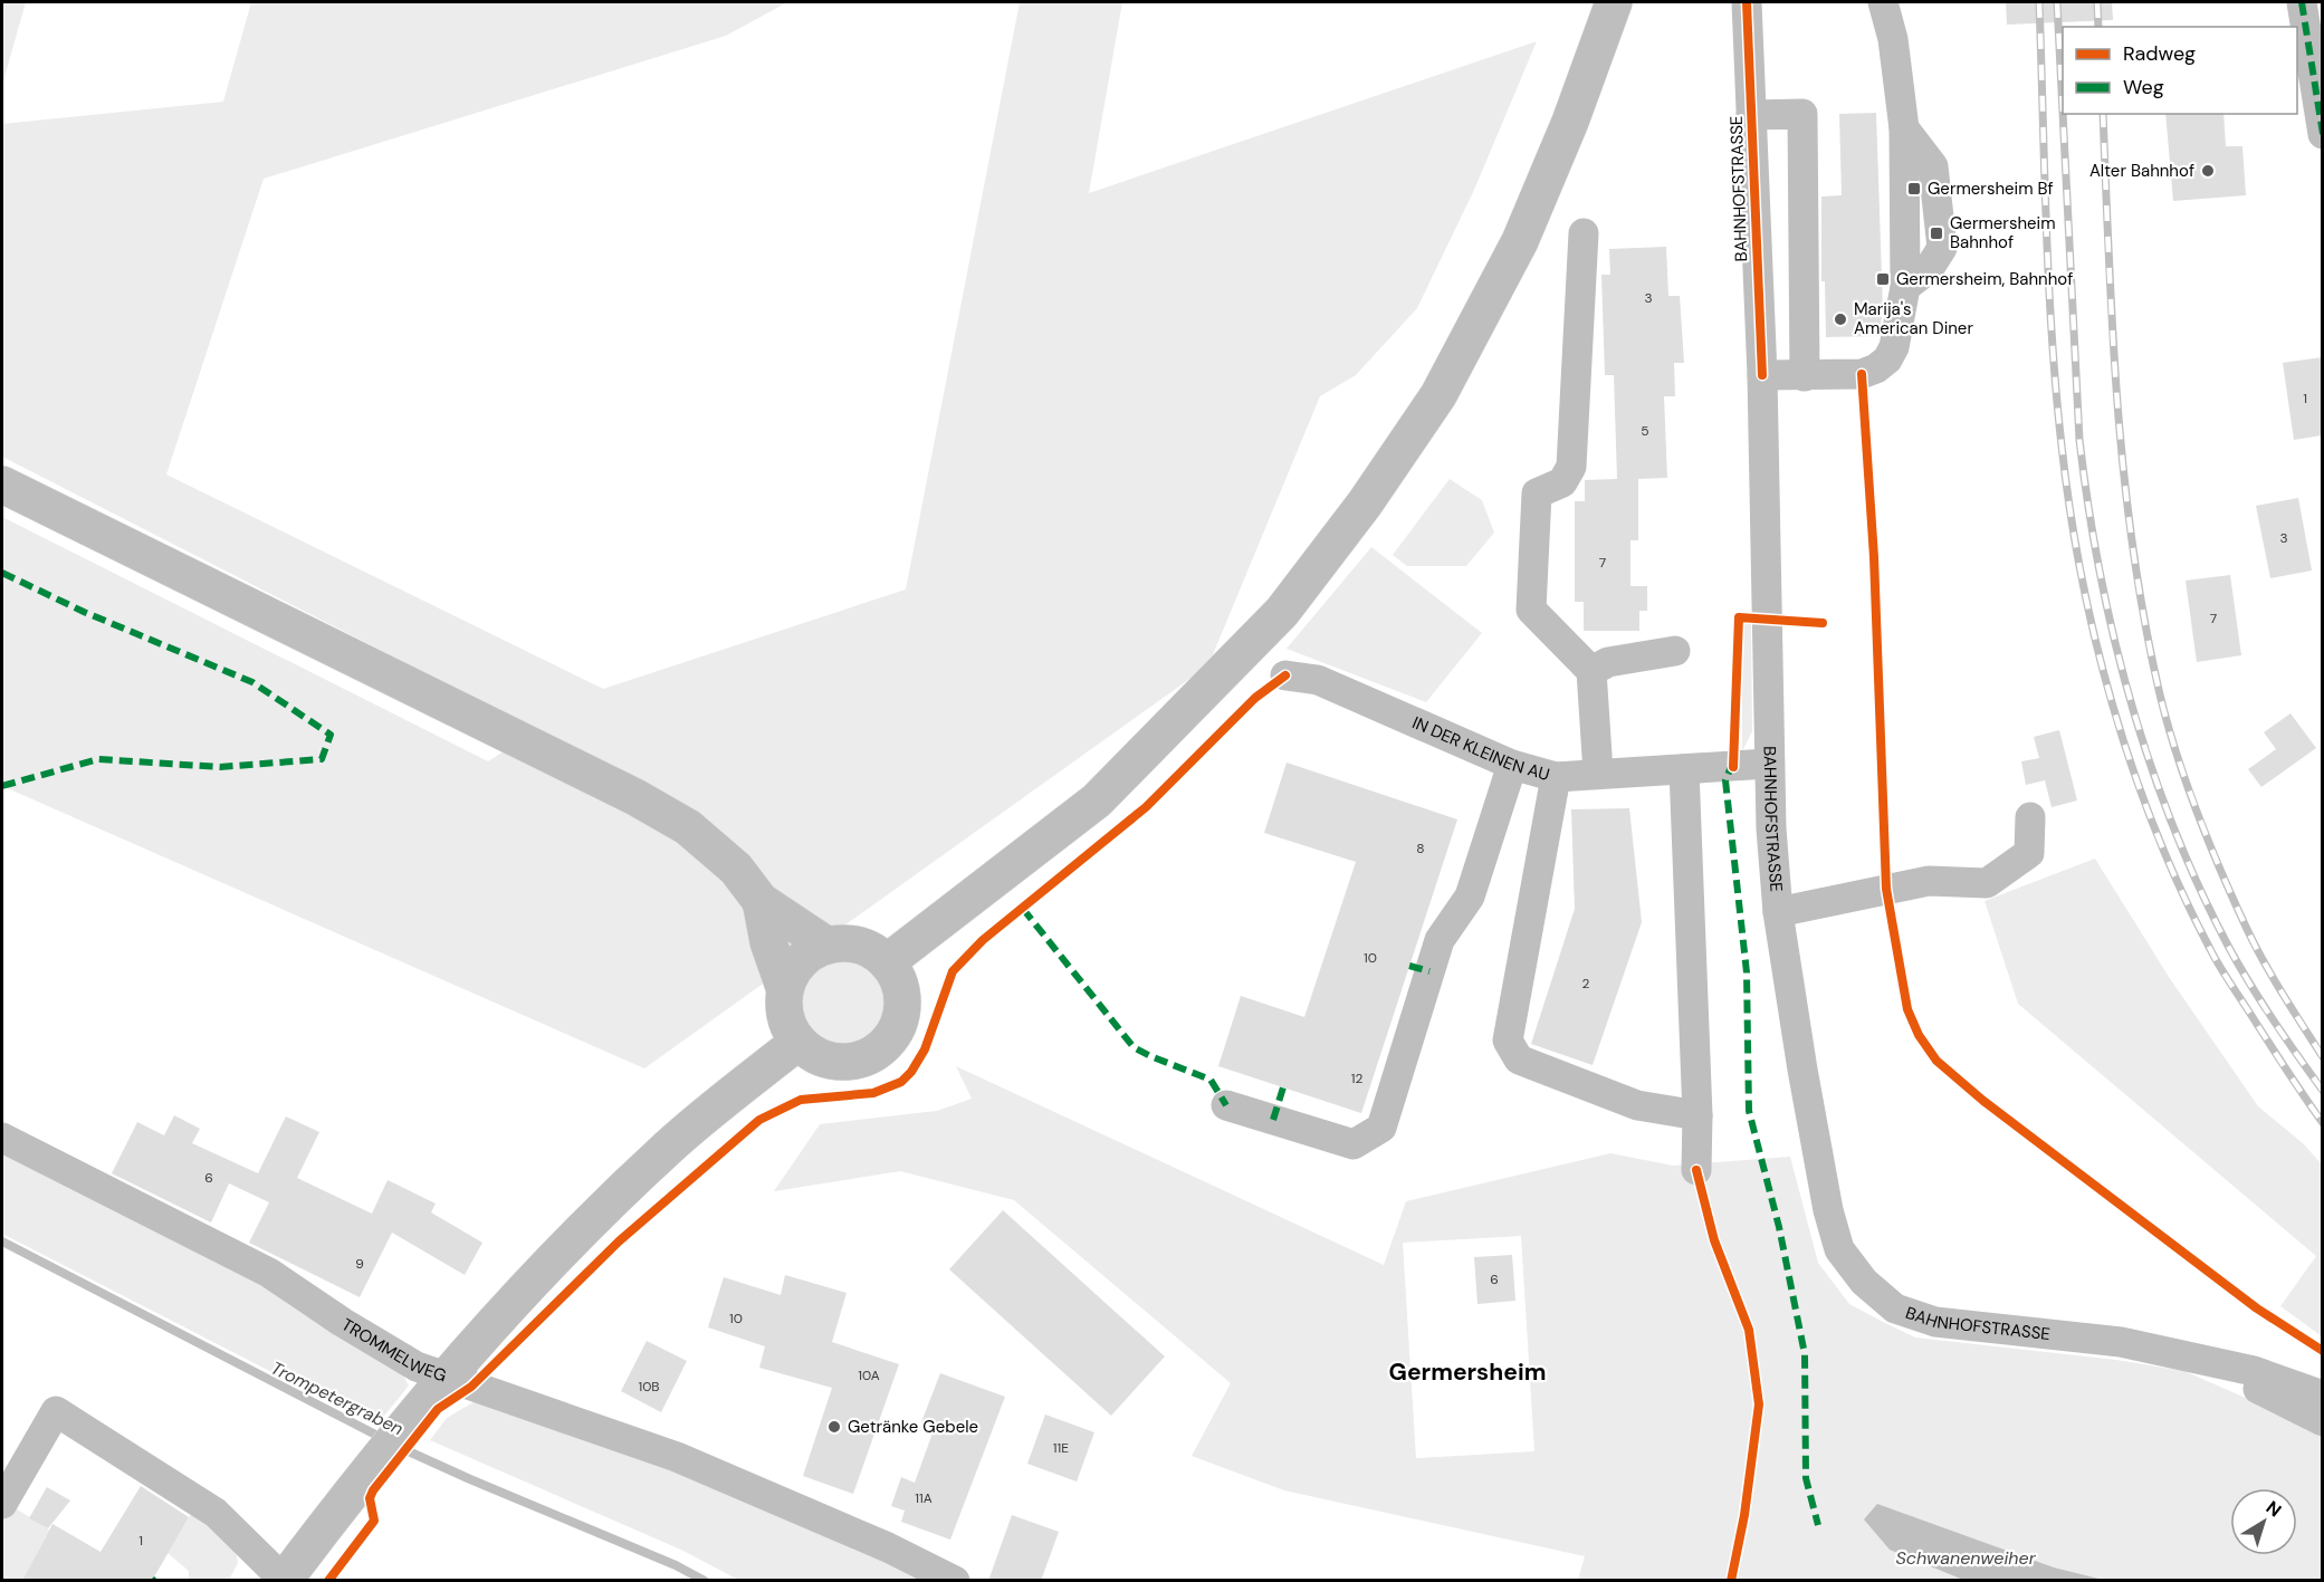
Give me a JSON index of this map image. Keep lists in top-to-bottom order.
{
  "streets": {
    "street": ["BAHNHOFSTRASSE", "IN DER KLEINEN AU", "TROMMELWEG"]
  },
  "crossings": [
    ["BAHNHOFSTRASSE", "IN DER KLEINEN AU"]
  ],
  "districts": ["Germersheim"],
  "water": ["Trompetergraben", "Schwanenweiher"],
  "places": {
    "other": ["Alter Bahnhof", "Marija's American Diner", "Getränke Gebele"],
    "transit": ["Germersheim Bf", "Germersheim Bahnhof", "Germersheim, Bahnhof"]
  },
  "house_numbers": [
    "3",
    "1",
    "5",
    "3",
    "7",
    "7",
    "8",
    "10",
    "2",
    "12",
    "6",
    "9",
    "6",
    "10",
    "10A",
    "10B",
    "11E",
    "11A",
    "1"
  ],
  "legend": ["Radweg", "Weg"],
  "north": "top right"
}
